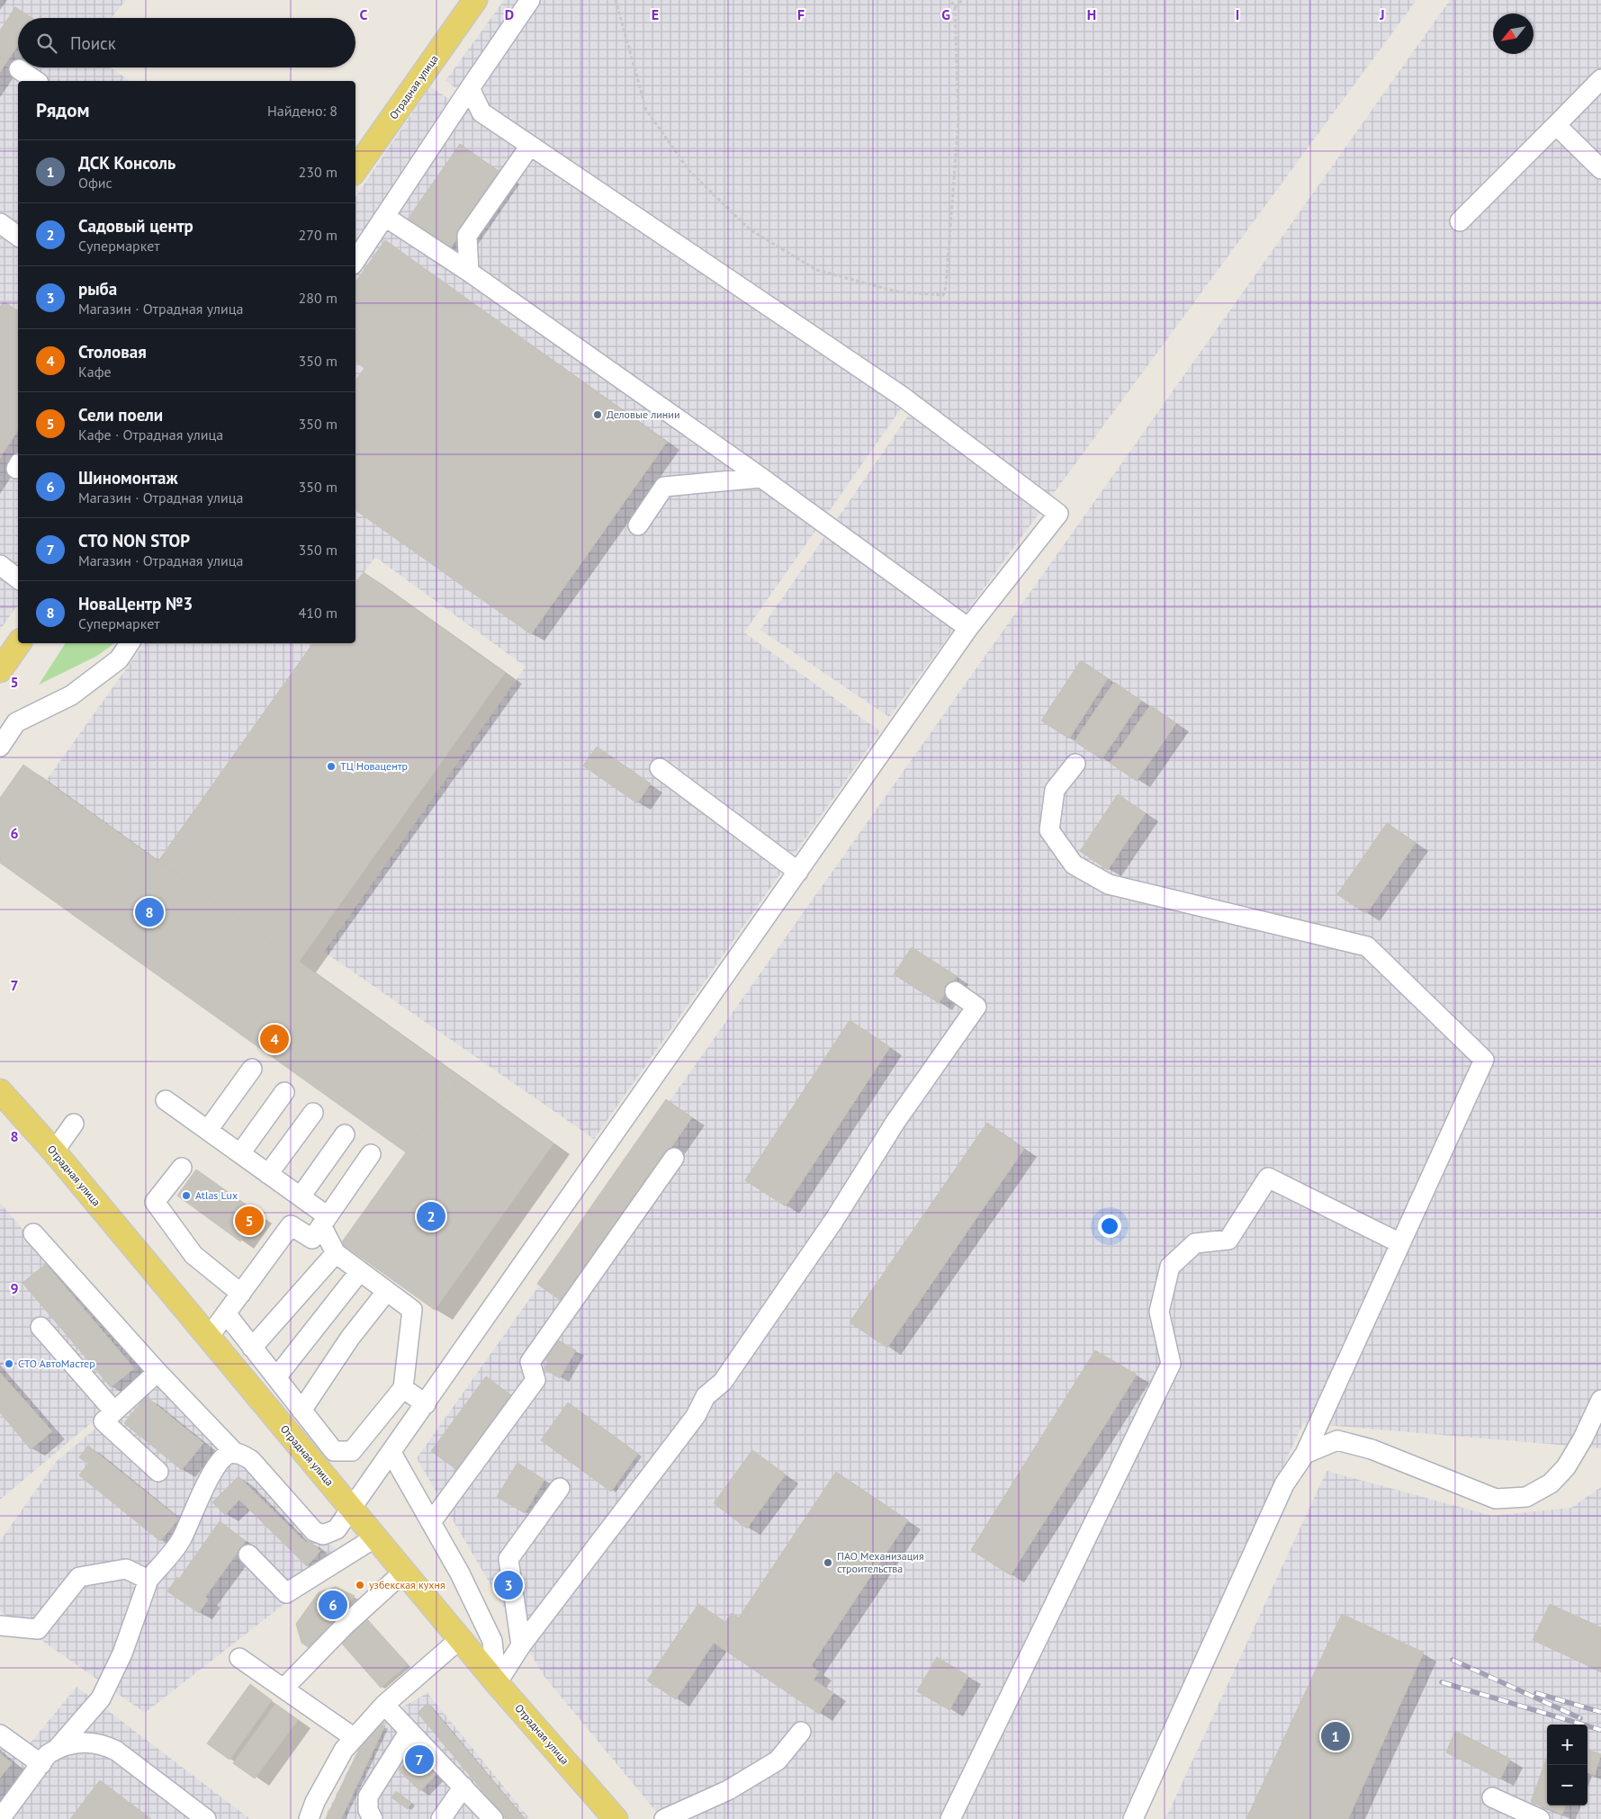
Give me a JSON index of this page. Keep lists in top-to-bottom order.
{
  "streets": {
    "main road": ["Отрадная улица"]
  },
  "places": [
    "Деловые линии",
    "ТЦ Новацентр",
    "Atlas Lux",
    "СТО АвтоМастер",
    "ПАО Механизация строительства",
    "узбекская кухня"
  ],
  "north": "bottom left",
  "page": {
    "search": "Поиск",
    "heading": ["Рядом", "Найдено: 8"],
    "list": [
      {
        "mark": "1",
        "name": "ДСК Консоль",
        "note": "Офис",
        "value": "230 m"
      },
      {
        "mark": "2",
        "name": "Садовый центр",
        "note": "Супермаркет",
        "value": "270 m"
      },
      {
        "mark": "3",
        "name": "рыба",
        "note": "Магазин · Отрадная улица",
        "value": "280 m"
      },
      {
        "mark": "4",
        "name": "Столовая",
        "note": "Кафе",
        "value": "350 m"
      },
      {
        "mark": "5",
        "name": "Сели поели",
        "note": "Кафе · Отрадная улица",
        "value": "350 m"
      },
      {
        "mark": "6",
        "name": "Шиномонтаж",
        "note": "Магазин · Отрадная улица",
        "value": "350 m"
      },
      {
        "mark": "7",
        "name": "СТО NON STOP",
        "note": "Магазин · Отрадная улица",
        "value": "350 m"
      },
      {
        "mark": "8",
        "name": "НоваЦентр №3",
        "note": "Супермаркет",
        "value": "410 m"
      }
    ],
    "pins": [
      "8",
      "4",
      "2",
      "5",
      "3",
      "6",
      "1",
      "7"
    ],
    "map_buttons": ["+", "−"]
  },
  "grid": {
    "columns": [
      "C",
      "D",
      "E",
      "F",
      "G",
      "H",
      "I",
      "J"
    ],
    "rows": [
      "5",
      "6",
      "7",
      "8",
      "9"
    ]
  }
}
